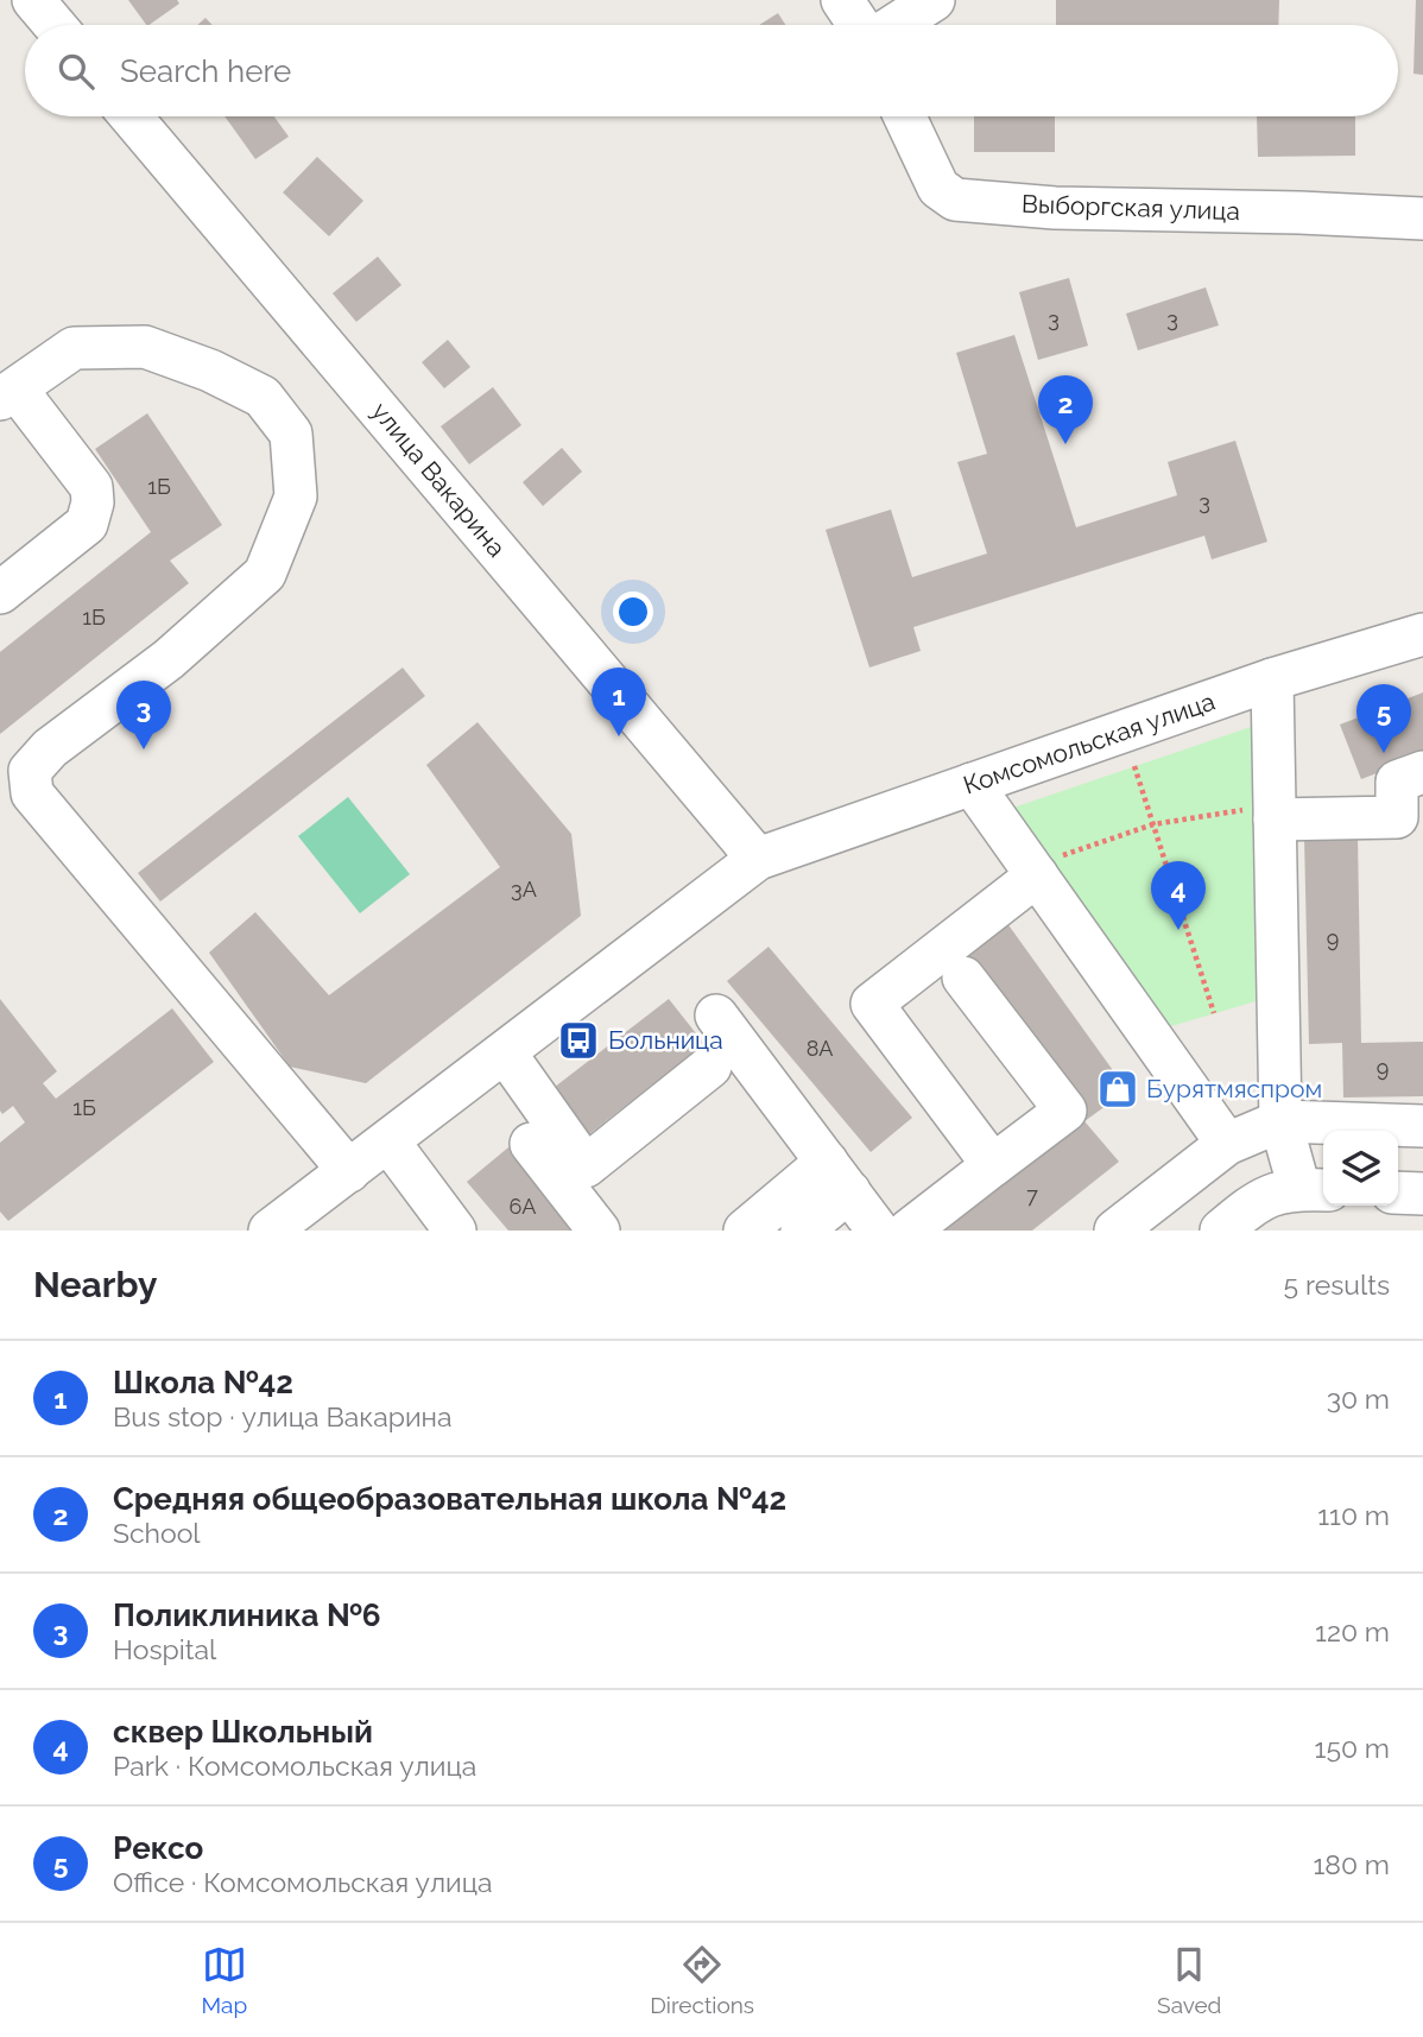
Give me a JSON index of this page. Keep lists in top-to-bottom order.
{
  "streets": {
    "street": ["Выборгская улица", "улица Вакарина", "Комсомольская улица"]
  },
  "crossings": [
    ["улица Вакарина", "Комсомольская улица"]
  ],
  "places": {
    "bus stop": ["Больница"],
    "shop": ["Бурятмяспром"]
  },
  "house_numbers": [
    "3",
    "3",
    "1Б",
    "3",
    "1Б",
    "3А",
    "9",
    "8А",
    "9",
    "1Б",
    "7",
    "6А"
  ],
  "page": {
    "search": "Search here",
    "pins": [
      "2",
      "1",
      "3",
      "5",
      "4"
    ],
    "heading": ["Nearby", "5 results"],
    "list": [
      {
        "mark": "1",
        "name": "Школа №42",
        "note": "Bus stop · улица Вакарина",
        "value": "30 m"
      },
      {
        "mark": "2",
        "name": "Средняя общеобразовательная школа №42",
        "note": "School",
        "value": "110 m"
      },
      {
        "mark": "3",
        "name": "Поликлиника №6",
        "note": "Hospital",
        "value": "120 m"
      },
      {
        "mark": "4",
        "name": "сквер Школьный",
        "note": "Park · Комсомольская улица",
        "value": "150 m"
      },
      {
        "mark": "5",
        "name": "Рексо",
        "note": "Office · Комсомольская улица",
        "value": "180 m"
      }
    ],
    "nav": ["Map", "Directions", "Saved"]
  }
}
